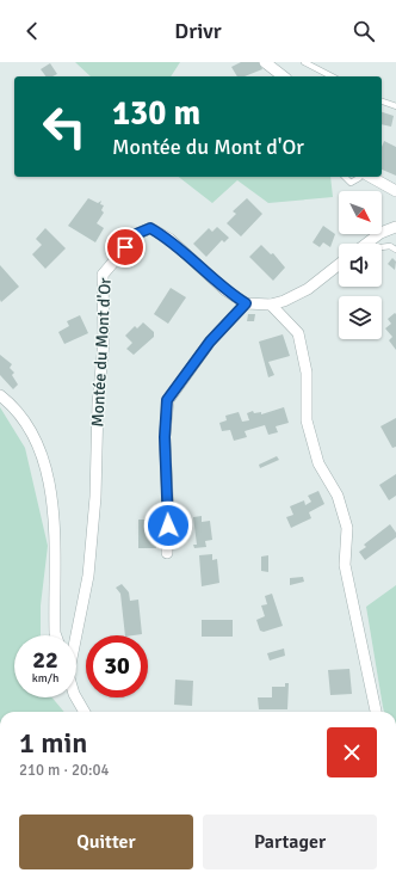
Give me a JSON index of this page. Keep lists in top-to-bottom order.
{
  "streets": {
    "street": ["Montée du Mont d'Or"]
  },
  "north": "bottom right",
  "page": {
    "header": "Drivr",
    "turn": ["130 m", "Montée du Mont d'Or"],
    "speed": "22 km/h",
    "limit": "30",
    "heading": ["1 min", "210 m · 20:04"],
    "buttons": ["Quitter", "Partager"]
  }
}
